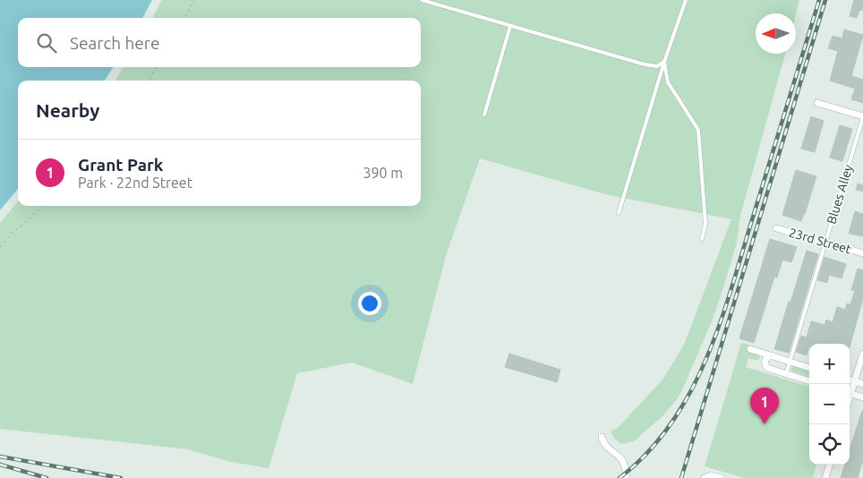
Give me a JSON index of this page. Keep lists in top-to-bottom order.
{
  "streets": {
    "street": ["23rd Street"],
    "lane": ["Blues Alley"]
  },
  "crossings": [
    ["Blues Alley", "23rd Street"]
  ],
  "north": "left",
  "page": {
    "search": "Search here",
    "heading": "Nearby",
    "list": [
      {
        "mark": "1",
        "name": "Grant Park",
        "note": "Park · 22nd Street",
        "value": "390 m"
      }
    ],
    "map_buttons": ["+", "−"],
    "pins": "1"
  }
}
